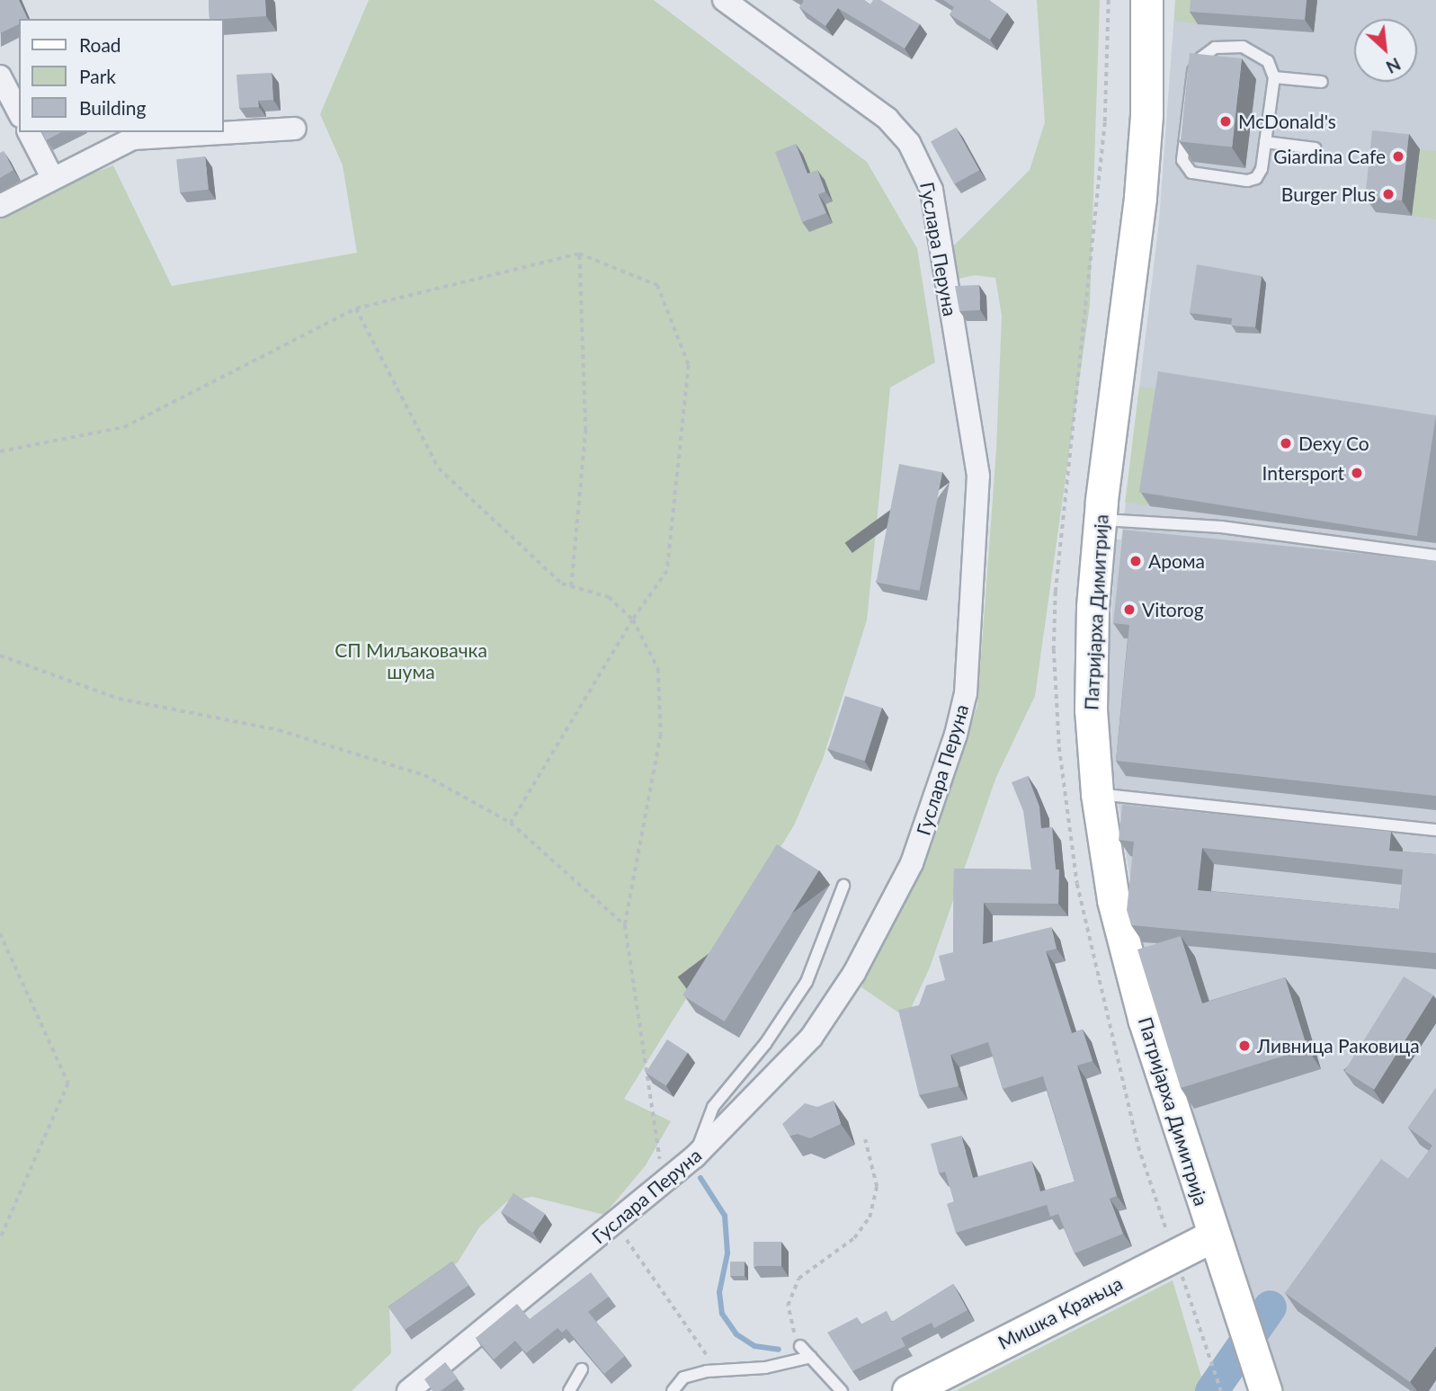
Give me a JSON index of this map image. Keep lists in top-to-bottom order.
{
  "streets": {
    "main road": ["Патријарха Димитрија", "Мишка Крањца"],
    "street": ["Гуслара Перуна"]
  },
  "crossings": [
    ["Патријарха Димитрија", "Мишка Крањца"]
  ],
  "parks": ["СП Миљаковачка шума"],
  "places": [
    "McDonald's",
    "Giardina Cafe",
    "Burger Plus",
    "Dexy Co",
    "Intersport",
    "Арома",
    "Vitorog",
    "Ливница Раковица"
  ],
  "legend": ["Road", "Park", "Building"],
  "north": "bottom right"
}
